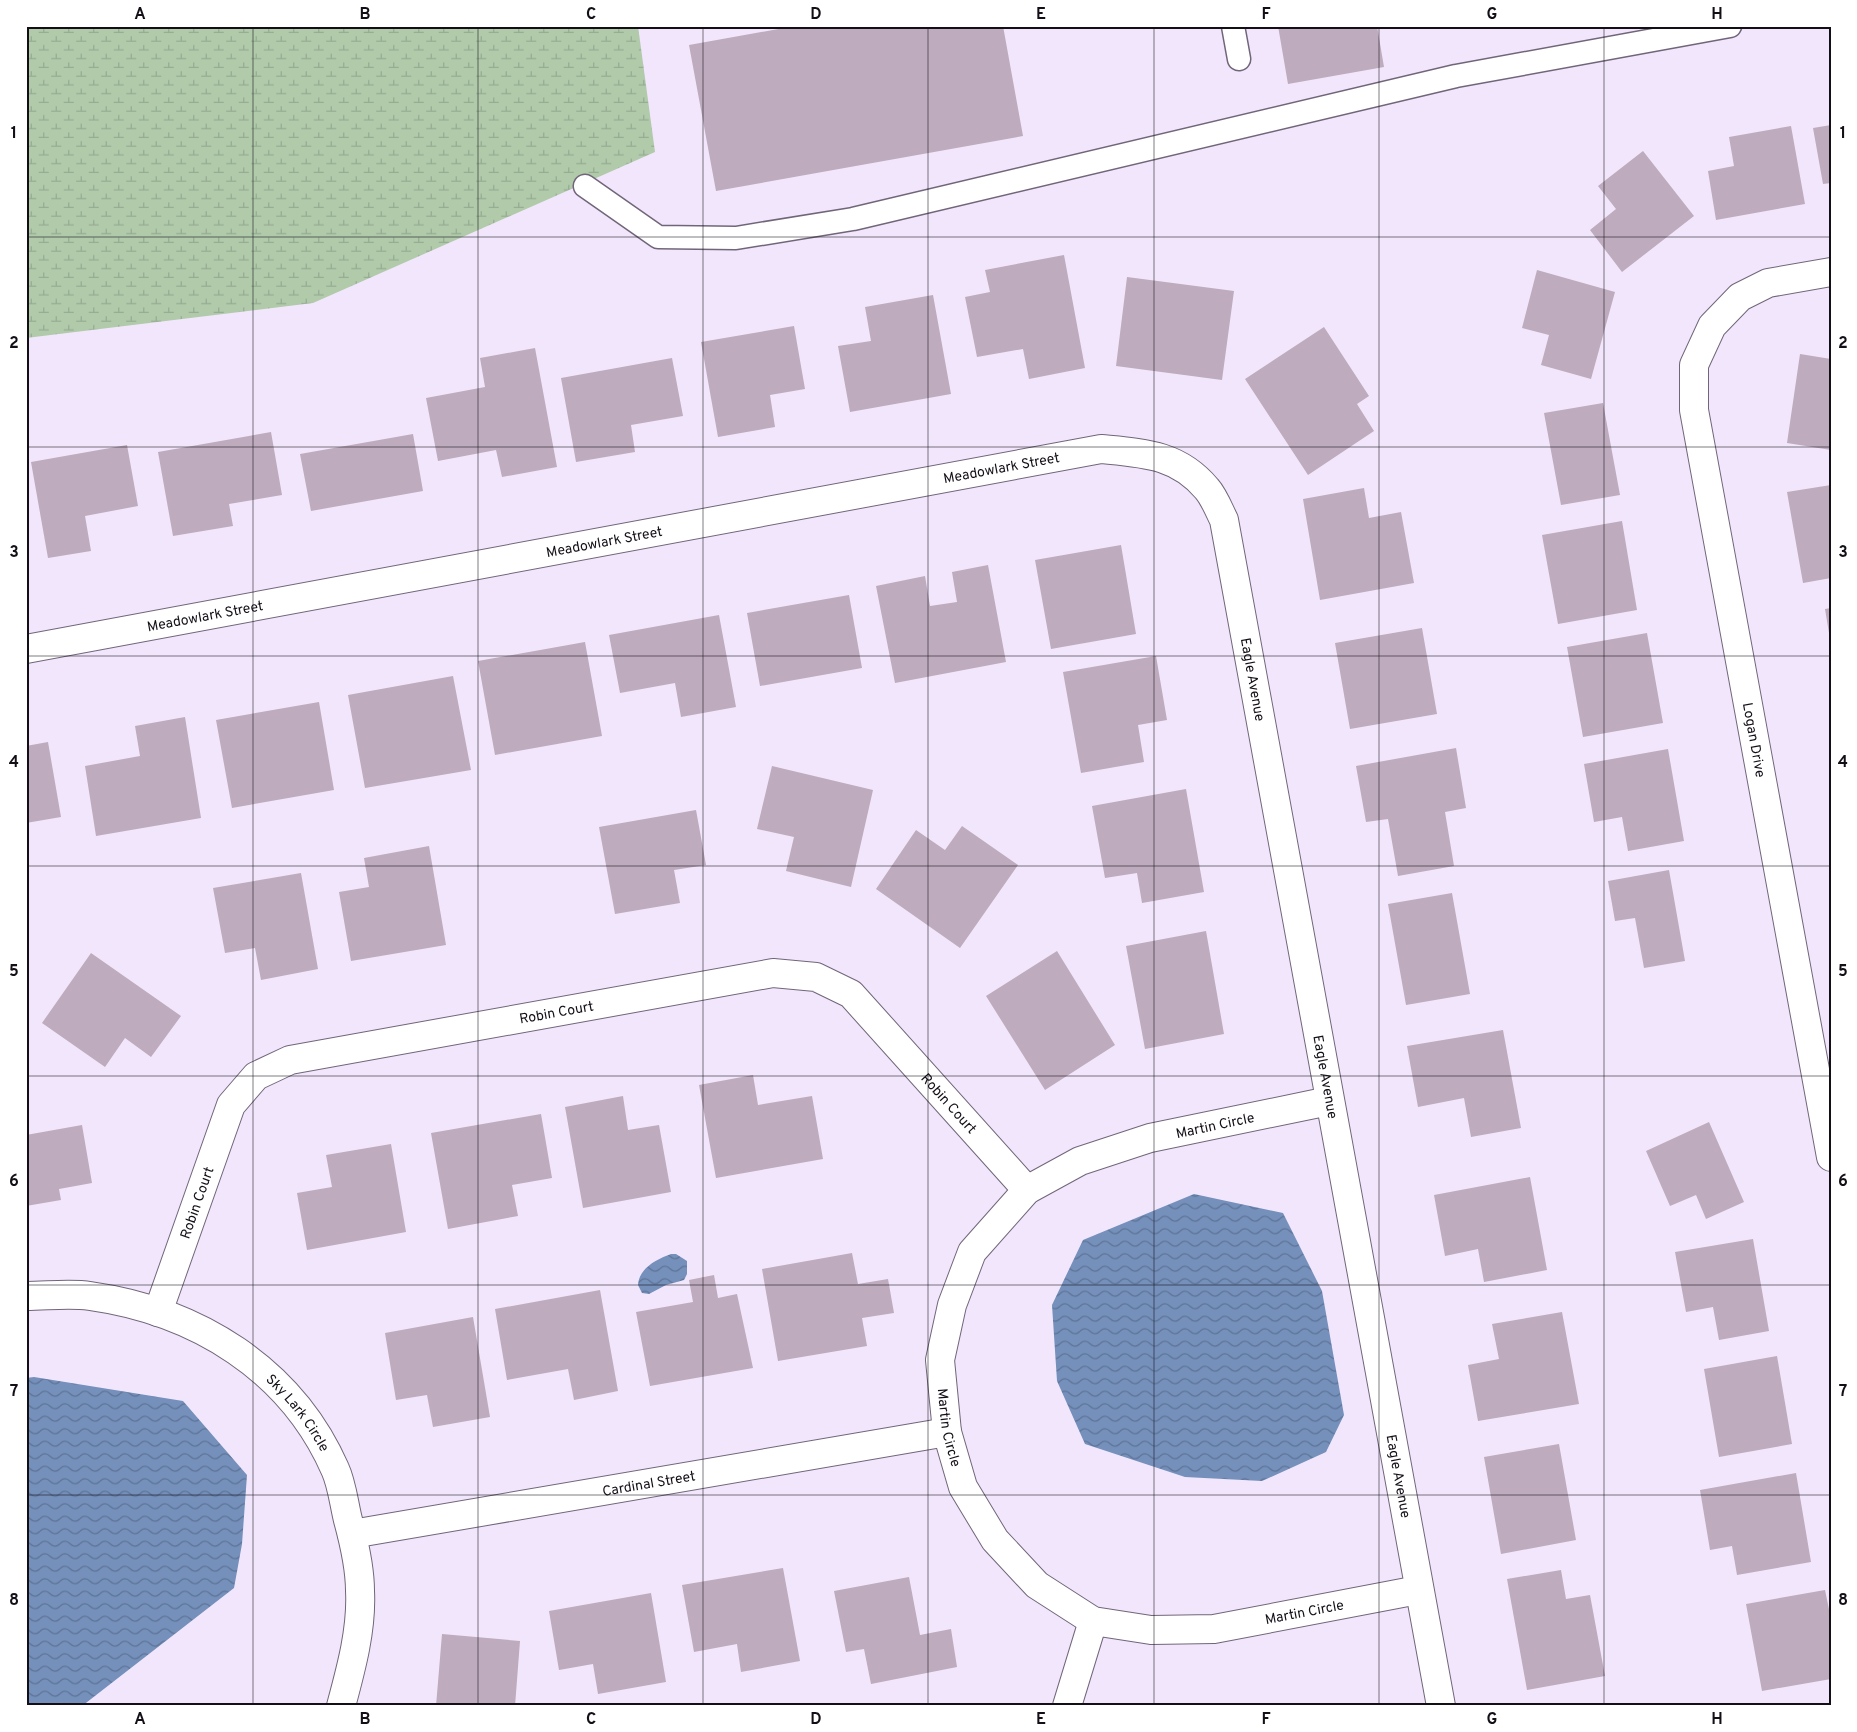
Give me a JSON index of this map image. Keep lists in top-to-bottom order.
{
  "streets": {
    "street": [
      "Meadowlark Street",
      "Eagle Avenue",
      "Logan Drive",
      "Robin Court",
      "Martin Circle",
      "Sky Lark Circle",
      "Cardinal Street"
    ]
  },
  "crossings": [
    ["Meadowlark Street", "Eagle Avenue"],
    ["Eagle Avenue", "Martin Circle"],
    ["Robin Court", "Martin Circle"],
    ["Robin Court", "Sky Lark Circle"],
    ["Martin Circle", "Cardinal Street"],
    ["Sky Lark Circle", "Cardinal Street"]
  ],
  "grid": {
    "columns": [
      "A",
      "B",
      "C",
      "D",
      "E",
      "F",
      "G",
      "H"
    ],
    "rows": [
      "1",
      "2",
      "3",
      "4",
      "5",
      "6",
      "7",
      "8"
    ]
  }
}
